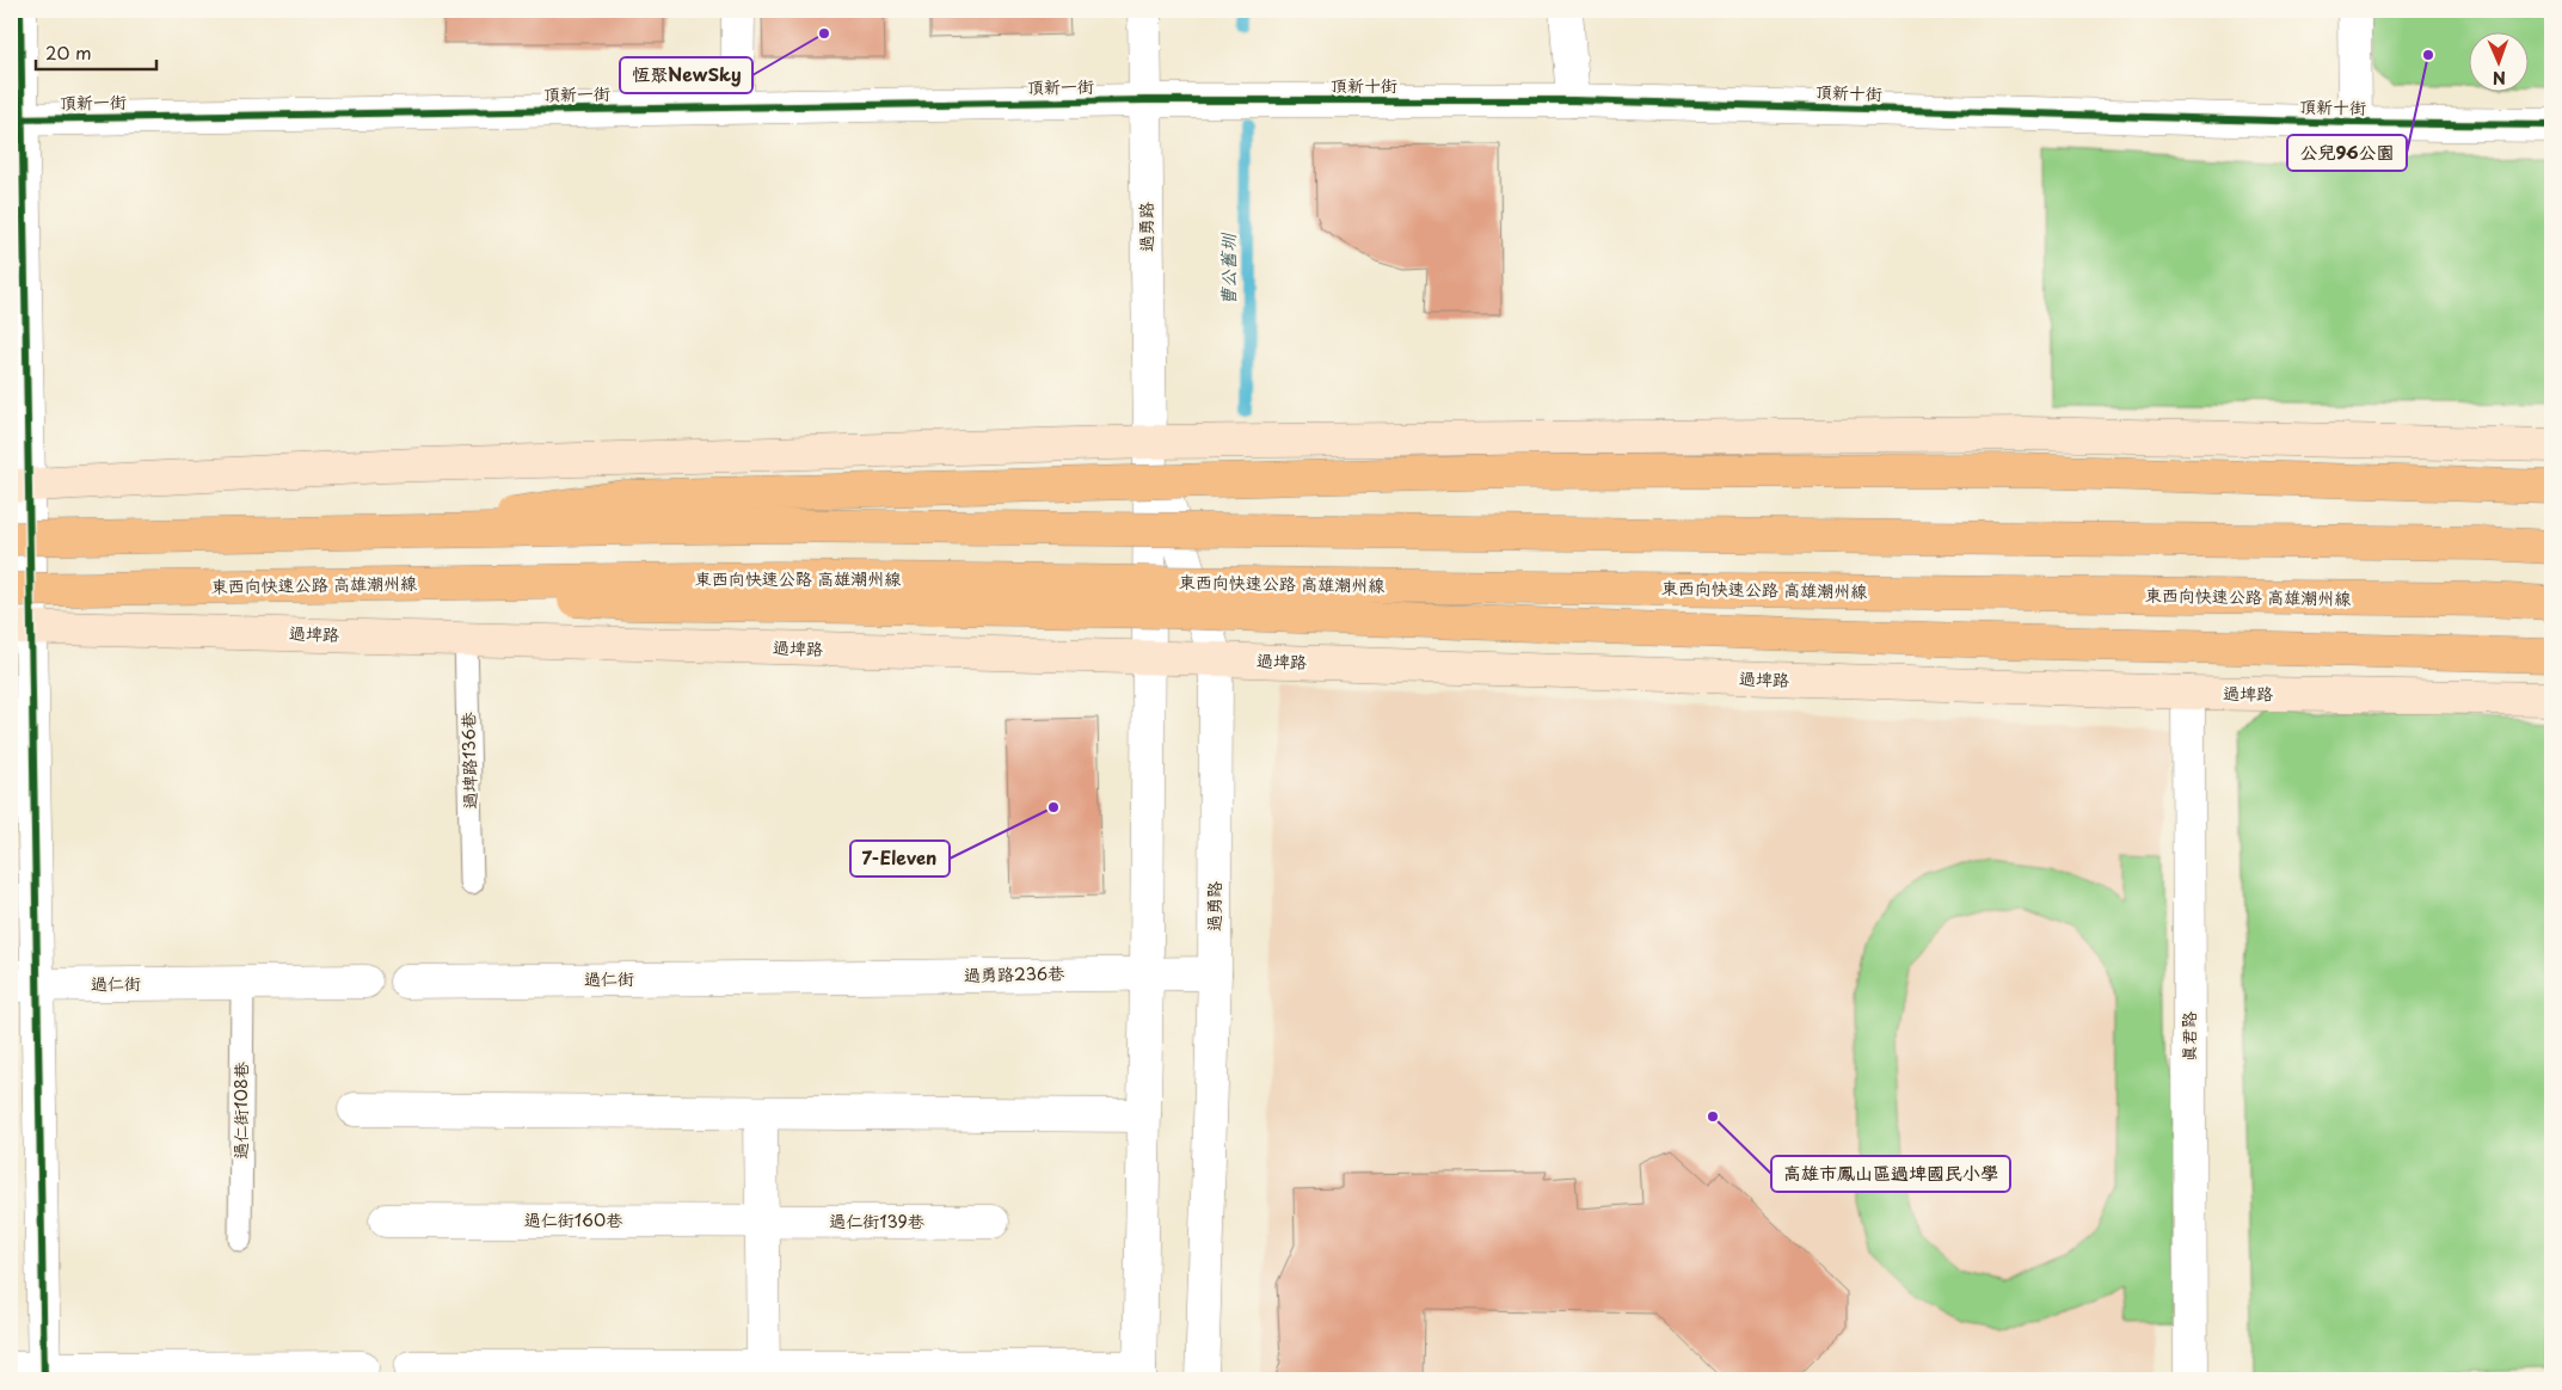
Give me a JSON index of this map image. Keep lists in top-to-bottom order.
{
  "streets": {
    "highway": ["東西向快速公路 高雄潮州線"],
    "main road": ["過埤路"],
    "street": [
      "頂新十街",
      "頂新一街",
      "過勇路",
      "過勇路236巷",
      "過仁街",
      "真君路",
      "過仁街160巷",
      "過仁街139巷"
    ],
    "lane": ["過埤路136巷", "過仁街108巷"]
  },
  "crossings": [
    ["頂新十街", "頂新一街"],
    ["頂新十街", "過勇路"],
    ["頂新一街", "過勇路"],
    ["過勇路", "過埤路"],
    ["過勇路", "過勇路236巷"],
    ["過埤路", "過埤路136巷"],
    ["過埤路", "真君路"],
    ["過勇路236巷", "過仁街"],
    ["過仁街", "過仁街108巷"],
    ["過仁街160巷", "過仁街139巷"]
  ],
  "water": ["曹公舊圳"],
  "places": [
    "恆聚NewSky",
    "公兒96公園",
    "7-Eleven",
    "高雄市鳳山區過埤國民小學"
  ],
  "scale_bar": "20 m",
  "north": "bottom"
}
